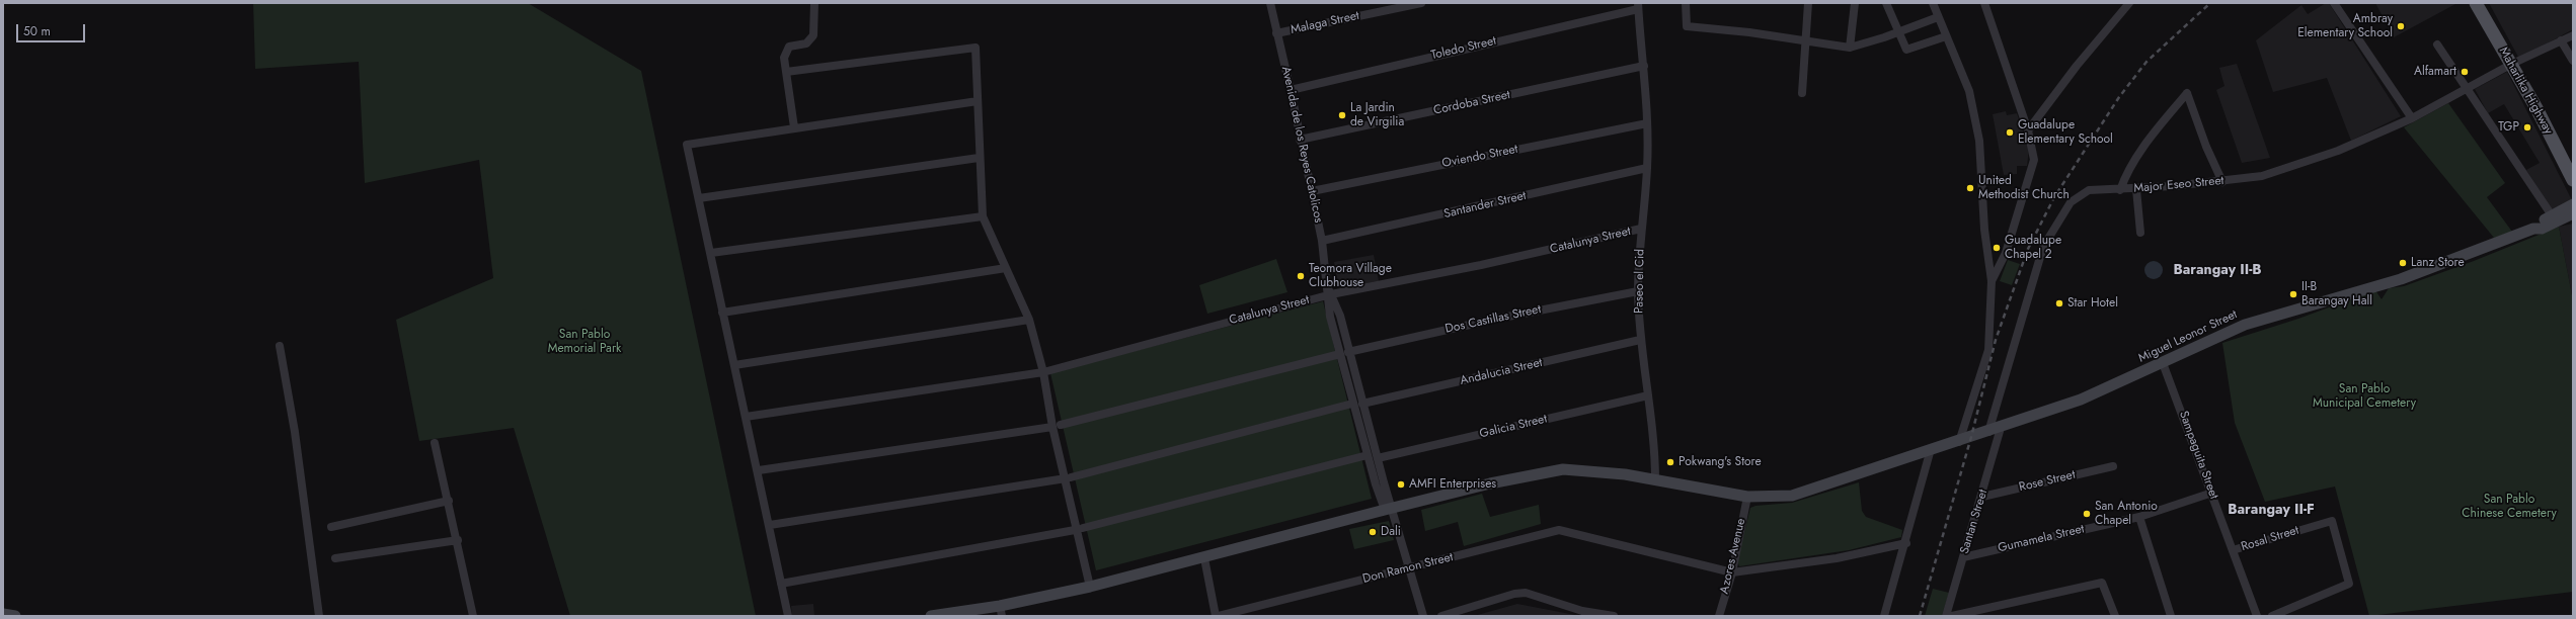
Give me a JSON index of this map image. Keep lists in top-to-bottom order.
{
  "streets": {
    "main road": ["Maharlika Highway"],
    "street": [
      "Malaga Street",
      "Toledo Street",
      "Cordoba Street",
      "Avenida de los Reyes Catolicos",
      "Oviendo Street",
      "Major Eseo Street",
      "Santander Street",
      "Catalunya Street",
      "Paseo el Cid",
      "Dos Castillas Street",
      "Miguel Leonor Street",
      "Andalucia Street",
      "Galicia Street",
      "Sampaguita Street",
      "Rose Street",
      "Santan Street",
      "Gumamela Street",
      "Rosal Street",
      "Azores Avenue",
      "Don Ramon Street"
    ]
  },
  "crossings": [
    ["Malaga Street", "Avenida de los Reyes Catolicos"],
    ["Toledo Street", "Avenida de los Reyes Catolicos"],
    ["Toledo Street", "Paseo el Cid"],
    ["Maharlika Highway", "Major Eseo Street"],
    ["Cordoba Street", "Avenida de los Reyes Catolicos"],
    ["Cordoba Street", "Paseo el Cid"],
    ["Avenida de los Reyes Catolicos", "Oviendo Street"],
    ["Avenida de los Reyes Catolicos", "Santander Street"],
    ["Avenida de los Reyes Catolicos", "Catalunya Street"],
    ["Avenida de los Reyes Catolicos", "Dos Castillas Street"],
    ["Avenida de los Reyes Catolicos", "Miguel Leonor Street"],
    ["Avenida de los Reyes Catolicos", "Andalucia Street"],
    ["Avenida de los Reyes Catolicos", "Galicia Street"],
    ["Oviendo Street", "Paseo el Cid"],
    ["Major Eseo Street", "Miguel Leonor Street"],
    ["Santander Street", "Paseo el Cid"],
    ["Catalunya Street", "Paseo el Cid"],
    ["Paseo el Cid", "Dos Castillas Street"],
    ["Paseo el Cid", "Miguel Leonor Street"],
    ["Paseo el Cid", "Andalucia Street"],
    ["Paseo el Cid", "Galicia Street"],
    ["Miguel Leonor Street", "Sampaguita Street"],
    ["Miguel Leonor Street", "Santan Street"],
    ["Miguel Leonor Street", "Azores Avenue"],
    ["Sampaguita Street", "Gumamela Street"],
    ["Sampaguita Street", "Rosal Street"],
    ["Rose Street", "Santan Street"],
    ["Santan Street", "Gumamela Street"],
    ["Azores Avenue", "Don Ramon Street"]
  ],
  "districts": ["Barangay II-B", "Barangay II-F"],
  "parks": ["San Pablo Memorial Park", "San Pablo Municipal Cemetery", "San Pablo Chinese Cemetery"],
  "places": [
    "Ambray Elementary School",
    "Alfamart",
    "La Jardin de Virgilia",
    "TGP",
    "Guadalupe Elementary School",
    "United Methodist Church",
    "Guadalupe Chapel 2",
    "Lanz Store",
    "Teomora Village Clubhouse",
    "II-B Barangay Hall",
    "Star Hotel",
    "Pokwang's Store",
    "AMFI Enterprises",
    "San Antonio Chapel",
    "Dali"
  ],
  "scale_bar": "50 m"
}
